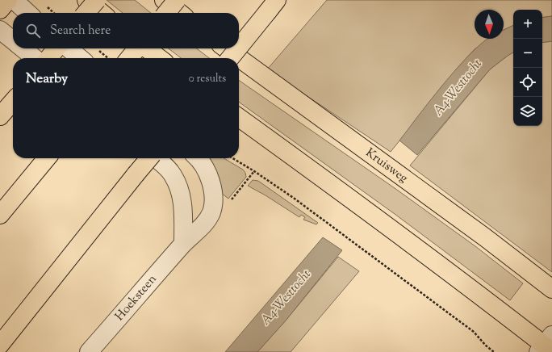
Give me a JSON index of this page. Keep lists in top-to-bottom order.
{
  "streets": {
    "highway": ["Kruisweg"],
    "street": ["Hoeksteen"]
  },
  "water": ["A4-Westtocht"],
  "north": "bottom",
  "page": {
    "map_buttons": ["+", "−"],
    "search": "Search here",
    "heading": ["Nearby", "0 results"]
  }
}
